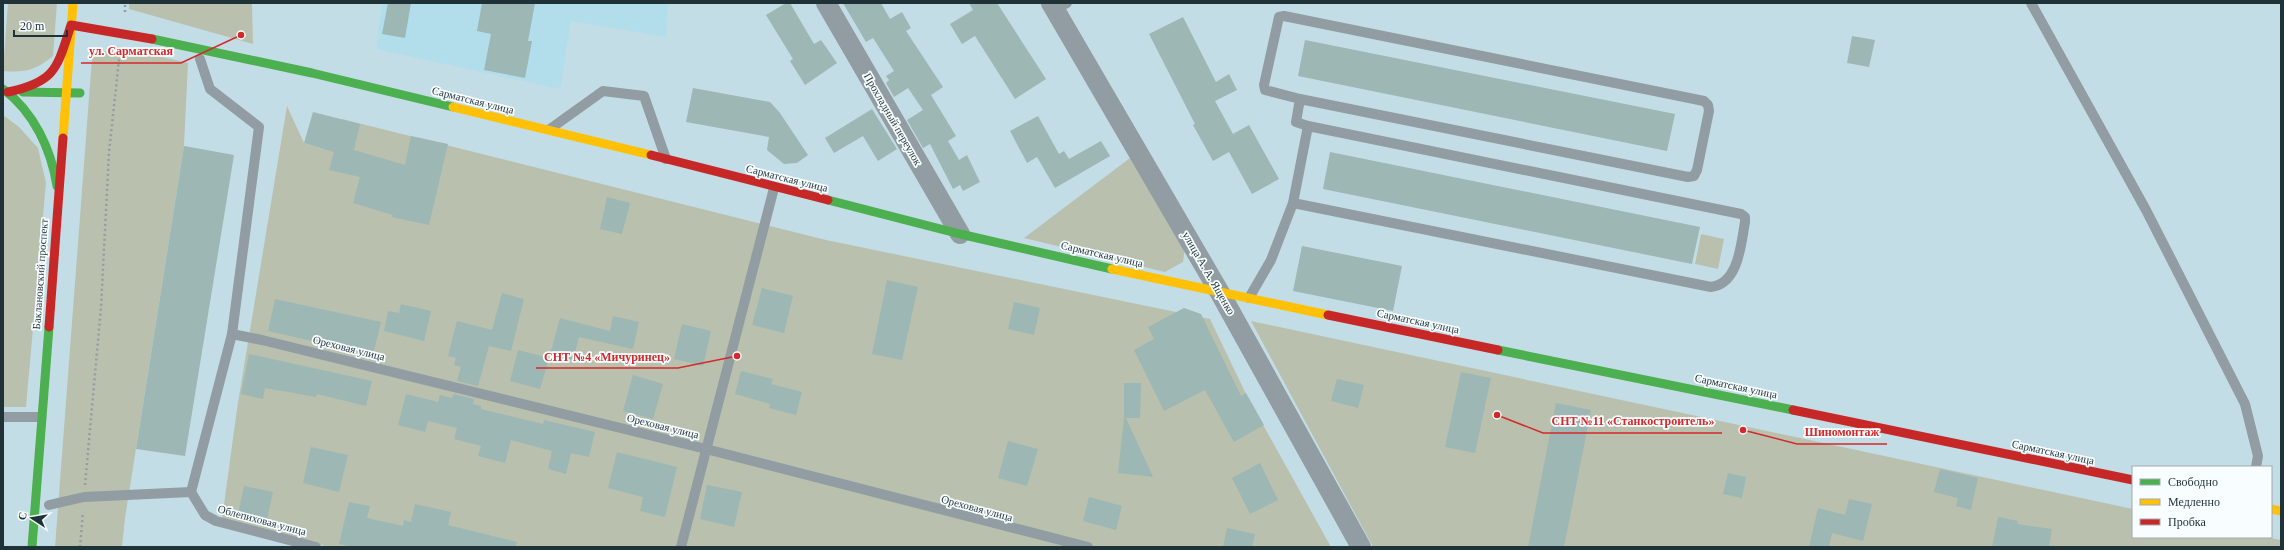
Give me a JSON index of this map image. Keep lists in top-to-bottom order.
{
  "streets": {
    "main road": ["Сарматская улица", "Баклановский проспект"],
    "street": ["Прохладный переулок", "улица А. А. Ященко"],
    "lane": ["Ореховая улица", "Облепиховая улица"]
  },
  "crossings": [
    ["Сарматская улица", "Прохладный переулок"],
    ["Сарматская улица", "улица А. А. Ященко"],
    ["Сарматская улица", "Баклановский проспект"]
  ],
  "places": [
    "ул. Сарматская",
    "СНТ №4 «Мичуринец»",
    "СНТ №11 «Станкостроитель»",
    "Шиномонтаж"
  ],
  "legend": ["Свободно", "Медленно", "Пробка"],
  "scale_bar": "20 m",
  "north": "left"
}
